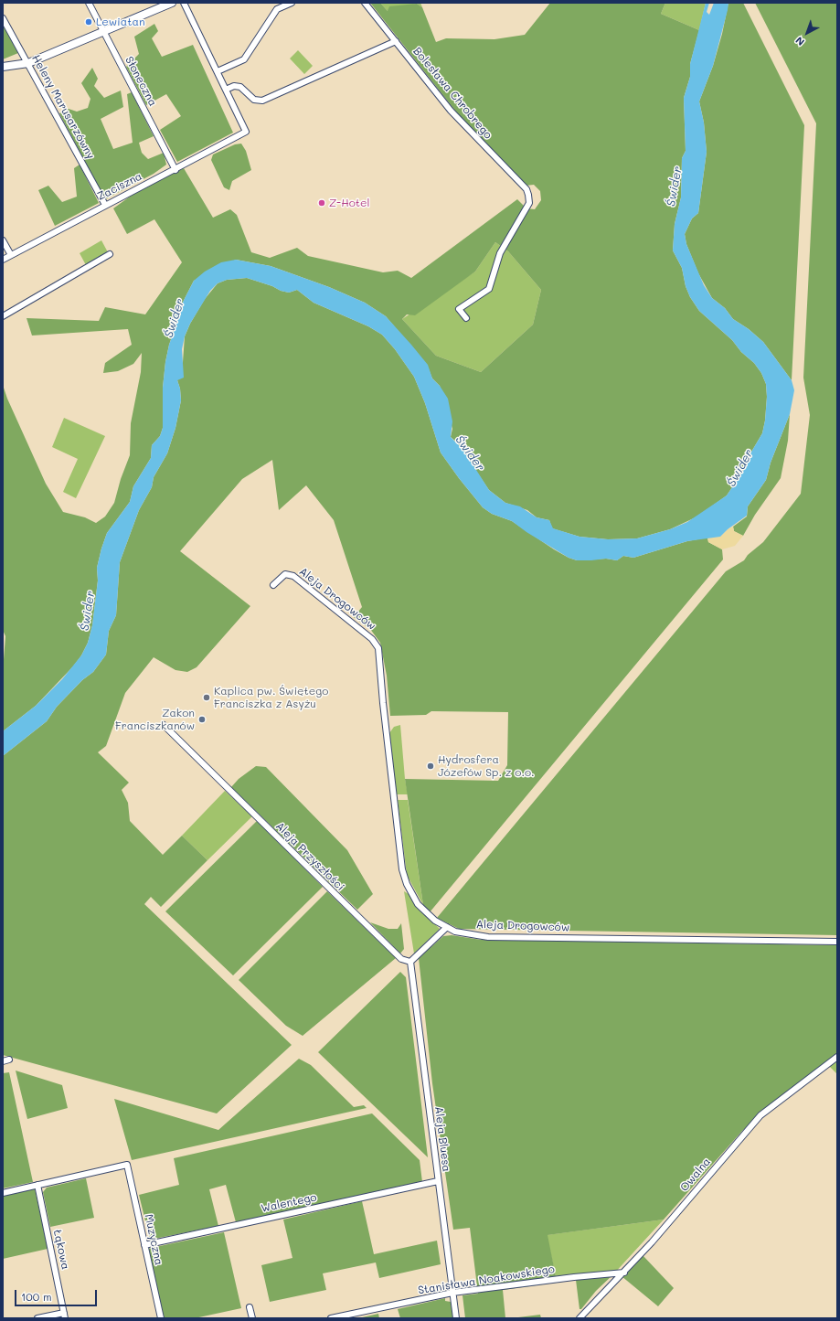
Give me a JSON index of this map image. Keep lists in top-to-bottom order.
{
  "streets": {
    "street": [
      "Słoneczna",
      "Bolesława Chrobrego",
      "Heleny Marusarzówny",
      "Zaciszna",
      "Aleja Drogowców",
      "Aleja Przyszłości",
      "Aleja Bluesa",
      "Owalna",
      "Walentego",
      "Muzyczna",
      "Łąkowa",
      "Stanisława Noakowskiego"
    ]
  },
  "crossings": [
    ["Słoneczna", "Zaciszna"],
    ["Heleny Marusarzówny", "Zaciszna"],
    ["Aleja Przyszłości", "Aleja Bluesa"],
    ["Aleja Bluesa", "Walentego"],
    ["Aleja Bluesa", "Stanisława Noakowskiego"],
    ["Owalna", "Stanisława Noakowskiego"],
    ["Walentego", "Muzyczna"],
    ["Muzyczna", "Łąkowa"]
  ],
  "water": ["Świder"],
  "places": [
    "Lewiatan",
    "Z-Hotel",
    "Kaplica pw. Świętego Franciszka z Asyżu",
    "Zakon Franciszkanów",
    "Hydrosfera Józefów Sp. z o.o."
  ],
  "scale_bar": "100 m",
  "north": "bottom left"
}
